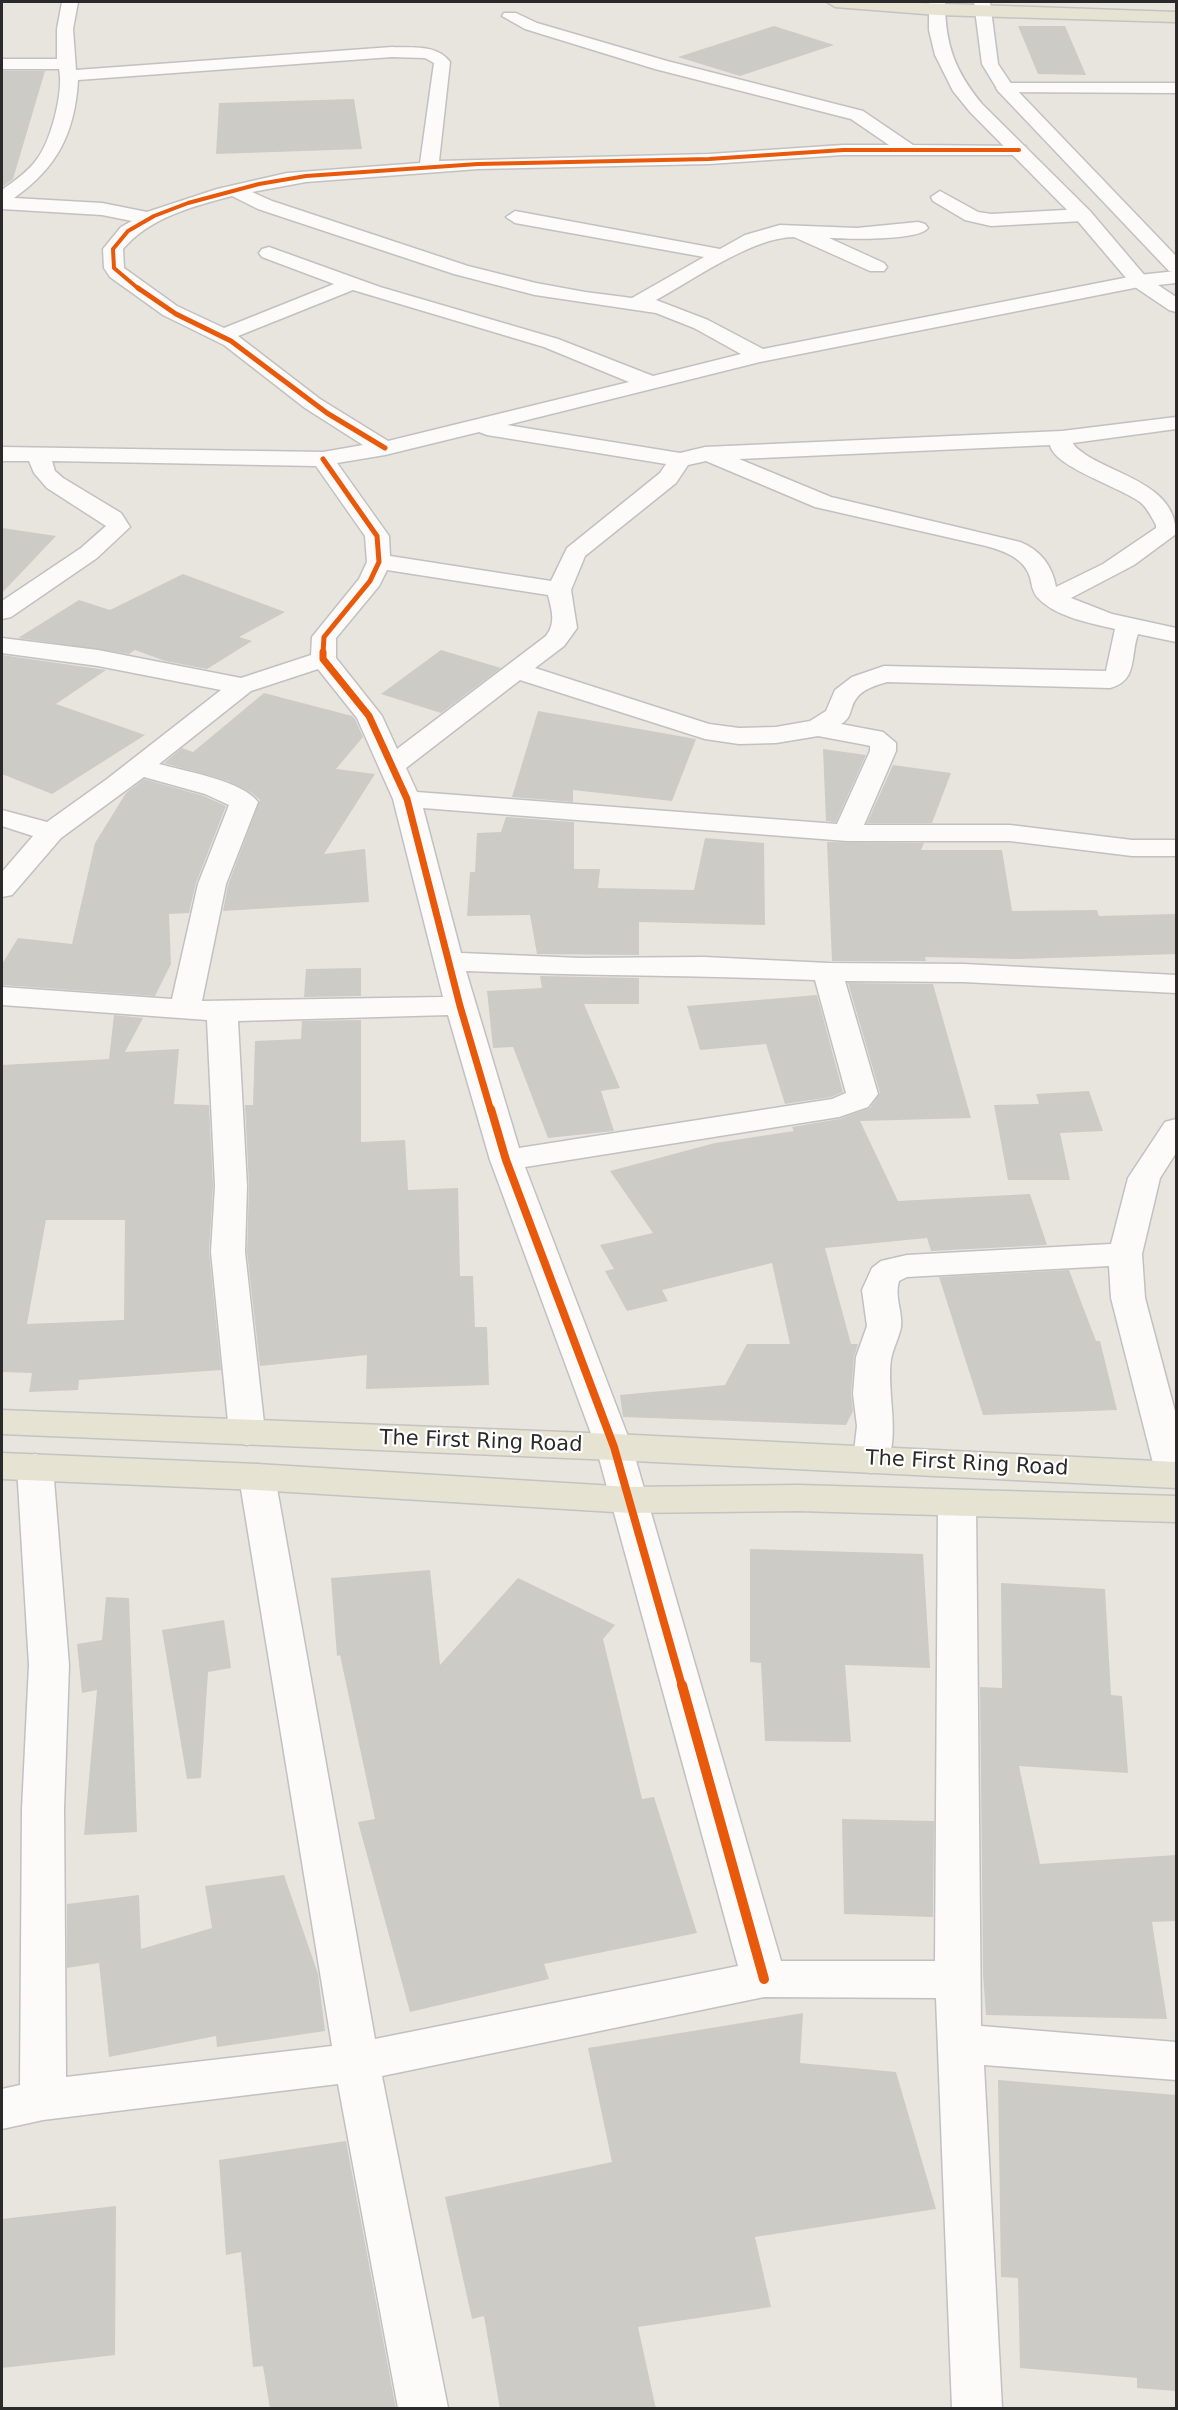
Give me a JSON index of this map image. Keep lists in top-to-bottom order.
{
  "streets": {
    "main road": ["The First Ring Road"]
  }
}
